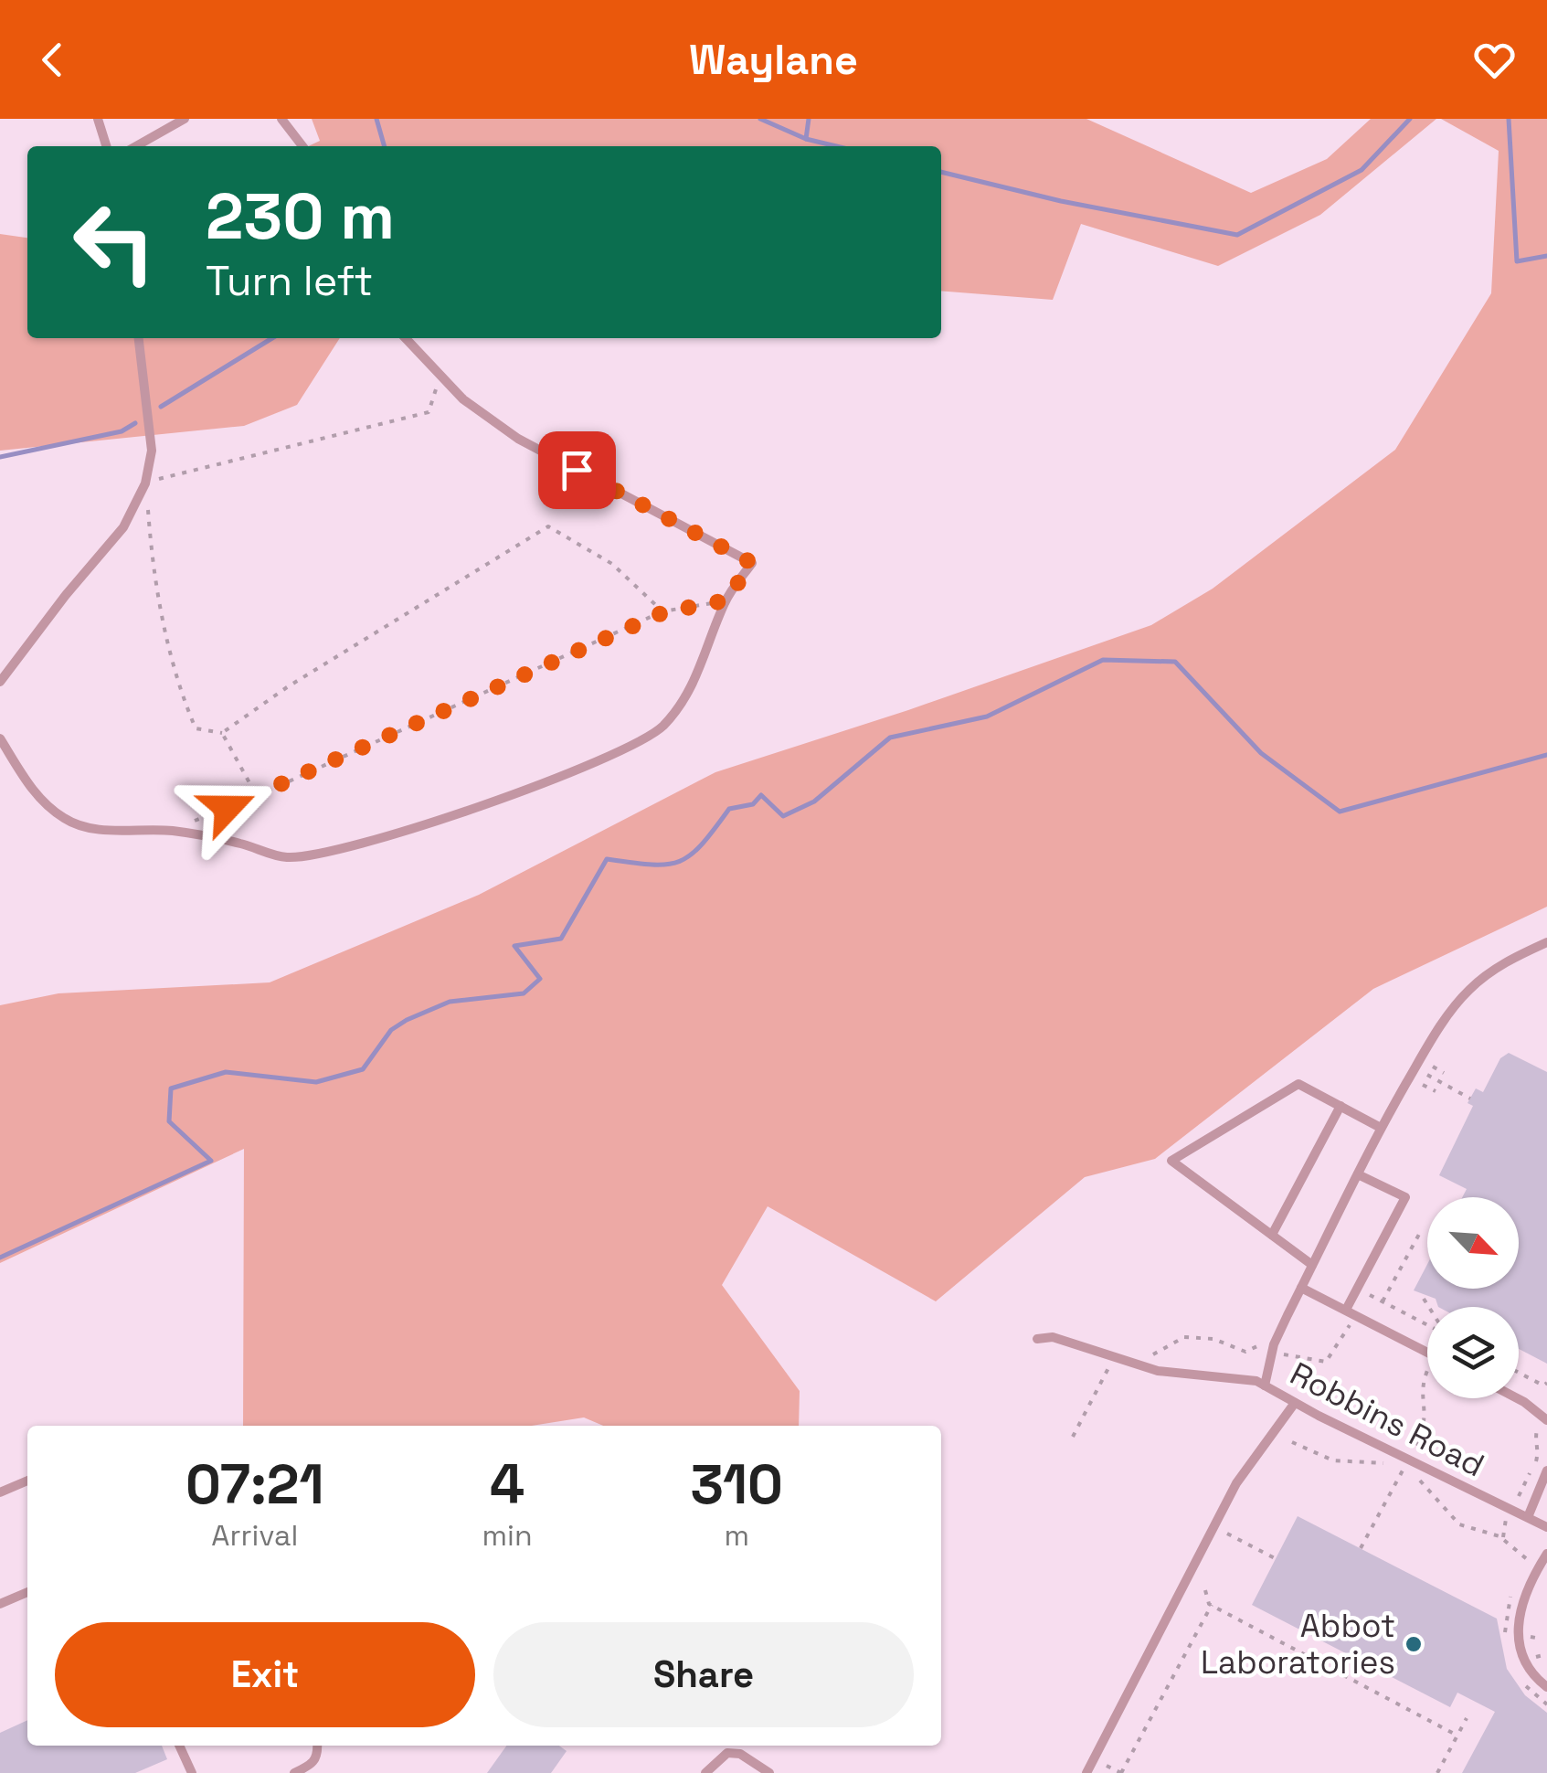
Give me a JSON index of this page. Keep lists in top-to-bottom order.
{
  "streets": {
    "lane": ["Robbins Road"]
  },
  "places": ["Abbot Laboratories"],
  "north": "bottom right",
  "page": {
    "header": "Waylane",
    "turn": ["230 m", "Turn left"],
    "eta": [
      "07:21",
      "Arrival",
      "4",
      "min",
      "310",
      "m"
    ],
    "buttons": ["Exit", "Share"]
  }
}
